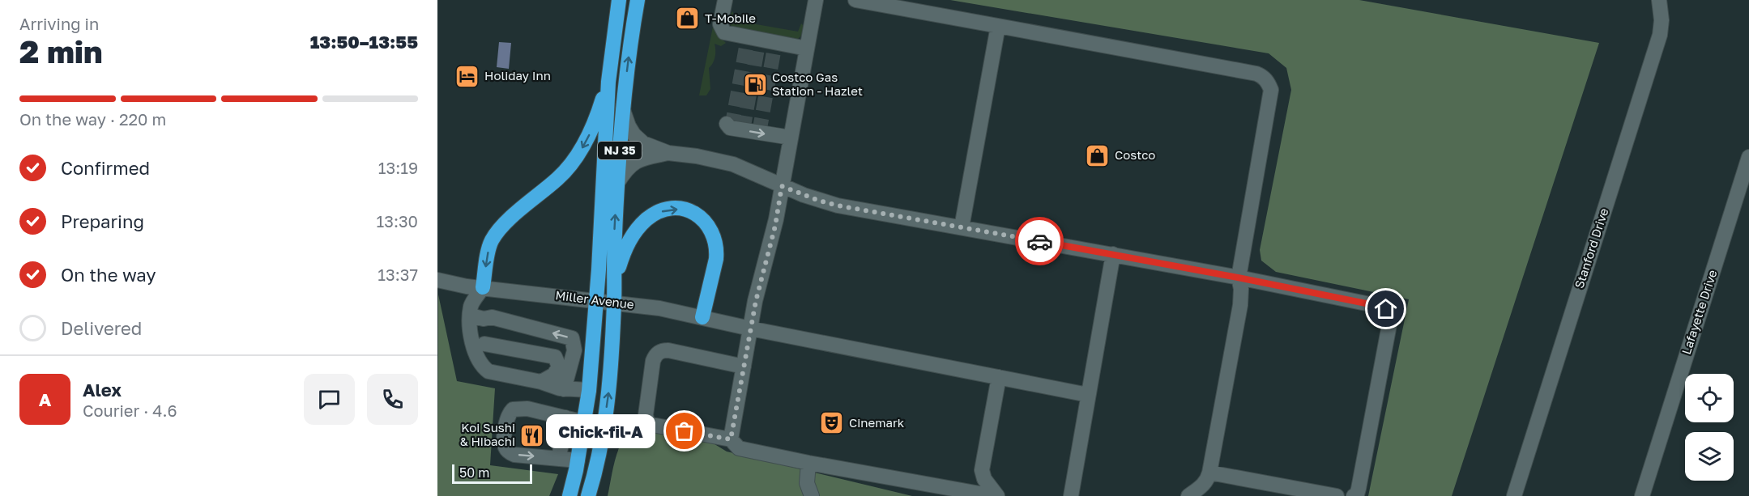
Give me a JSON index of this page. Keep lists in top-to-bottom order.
{
  "streets": {
    "highway": ["NJ 35"],
    "street": ["Stanford Drive", "Miller Avenue", "Lafayette Drive"]
  },
  "crossings": [
    ["NJ 35", "Miller Avenue"]
  ],
  "places": {
    "shop": ["T-Mobile", "Costco"],
    "hotel": ["Holiday Inn"],
    "fuel station": ["Costco Gas Station - Hazlet"],
    "theatre": ["Cinemark"],
    "other": ["Chick-fil-A"],
    "restaurant": ["Koi Sushi & Hibachi"]
  },
  "scale_bar": "50 m",
  "page": {
    "heading": ["2 min", "Arriving in", "13:50–13:55"],
    "panel": ["Alex", "Courier · 4.6"],
    "bar": "On the way · 220 m",
    "list": [
      ["Confirmed", "13:19"],
      ["Preparing", "13:30"],
      ["On the way", "13:37"],
      "Delivered"
    ],
    "round": "A",
    "bubble": "Chick-fil-A",
    "scale": "50 m"
  }
}
